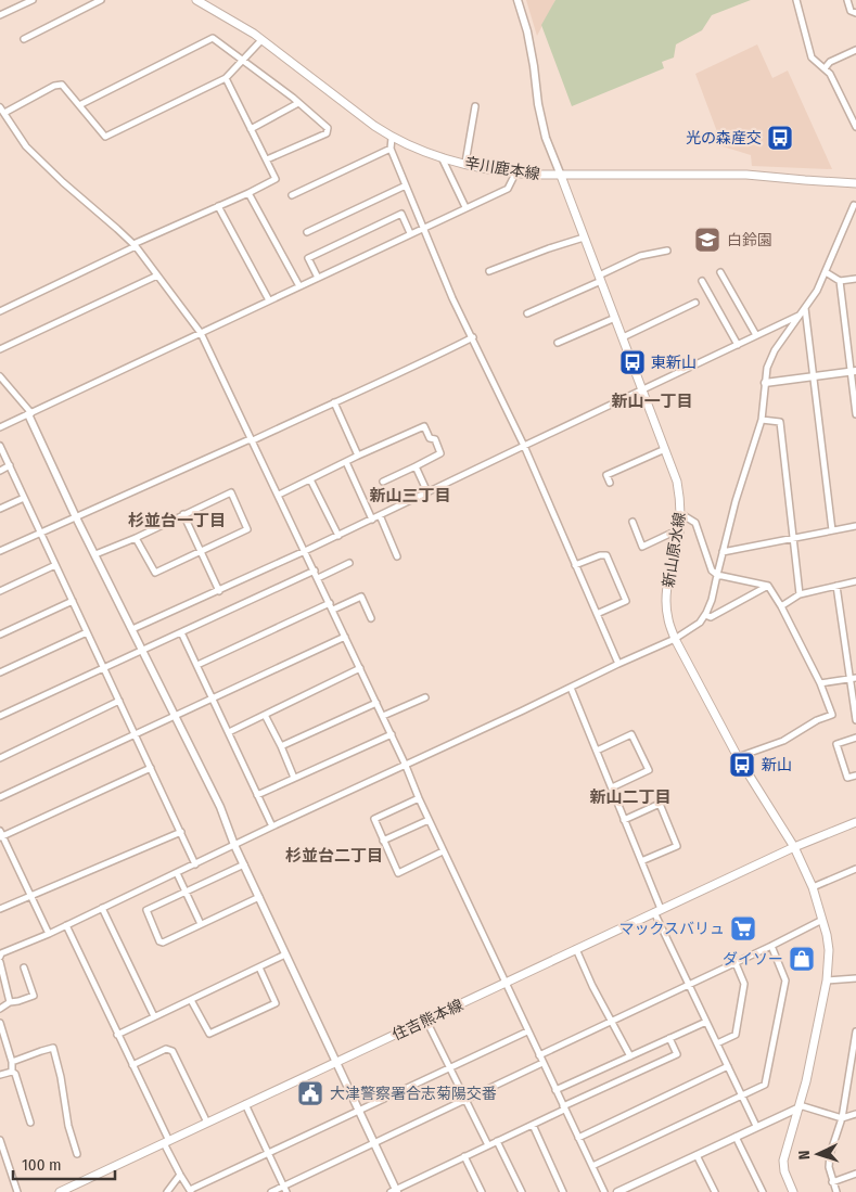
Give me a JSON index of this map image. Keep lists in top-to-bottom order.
{
  "streets": {
    "main road": ["辛川鹿本線", "新山原水線", "住吉熊本線"]
  },
  "crossings": [
    ["辛川鹿本線", "新山原水線"],
    ["新山原水線", "住吉熊本線"]
  ],
  "districts": [
    "新山一丁目",
    "新山三丁目",
    "杉並台一丁目",
    "新山二丁目",
    "杉並台二丁目"
  ],
  "places": {
    "bus stop": ["光の森産交", "東新山", "新山"],
    "school or university": ["白鈴園"],
    "supermarket": ["マックスバリュ"],
    "shop": ["ダイソー"],
    "public building": ["大津警察署合志菊陽交番"]
  },
  "scale_bar": "100 m",
  "north": "left"
}
